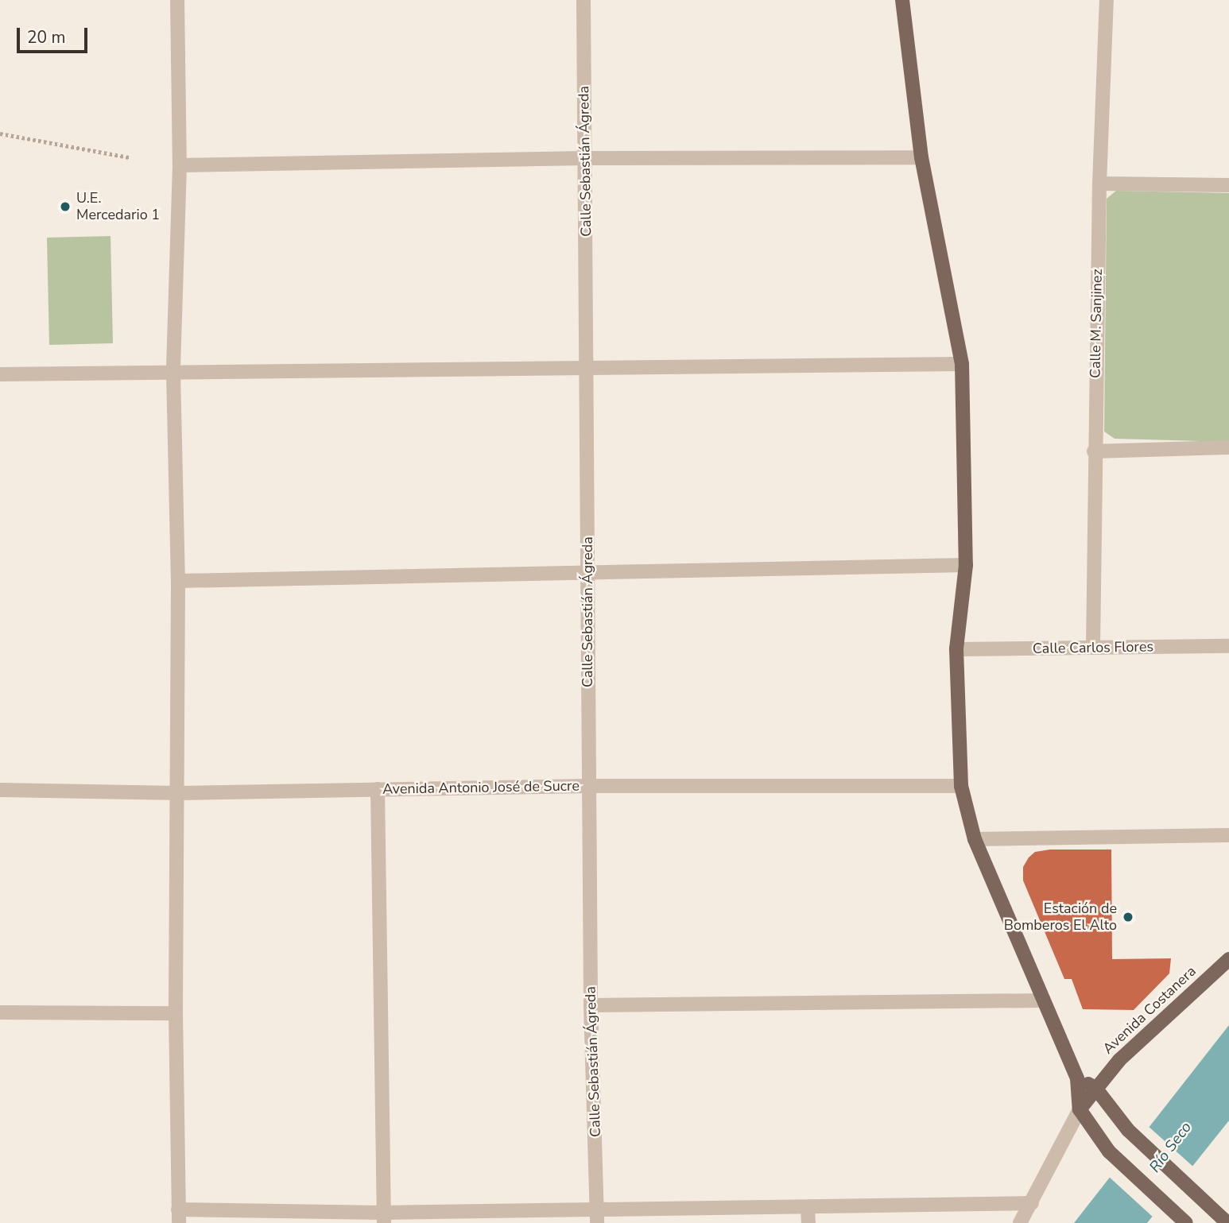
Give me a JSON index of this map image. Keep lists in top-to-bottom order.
{
  "streets": {
    "main road": ["Avenida Costanera"],
    "street": [
      "Calle Sebastián Ágreda",
      "Calle M. Sanjinez",
      "Calle Carlos Flores",
      "Avenida Antonio José de Sucre"
    ]
  },
  "crossings": [
    ["Calle Sebastián Ágreda", "Avenida Antonio José de Sucre"],
    ["Calle M. Sanjinez", "Calle Carlos Flores"]
  ],
  "water": ["Río Seco"],
  "places": ["U.E. Mercedario 1", "Estación de Bomberos El Alto"],
  "scale_bar": "20 m"
}
